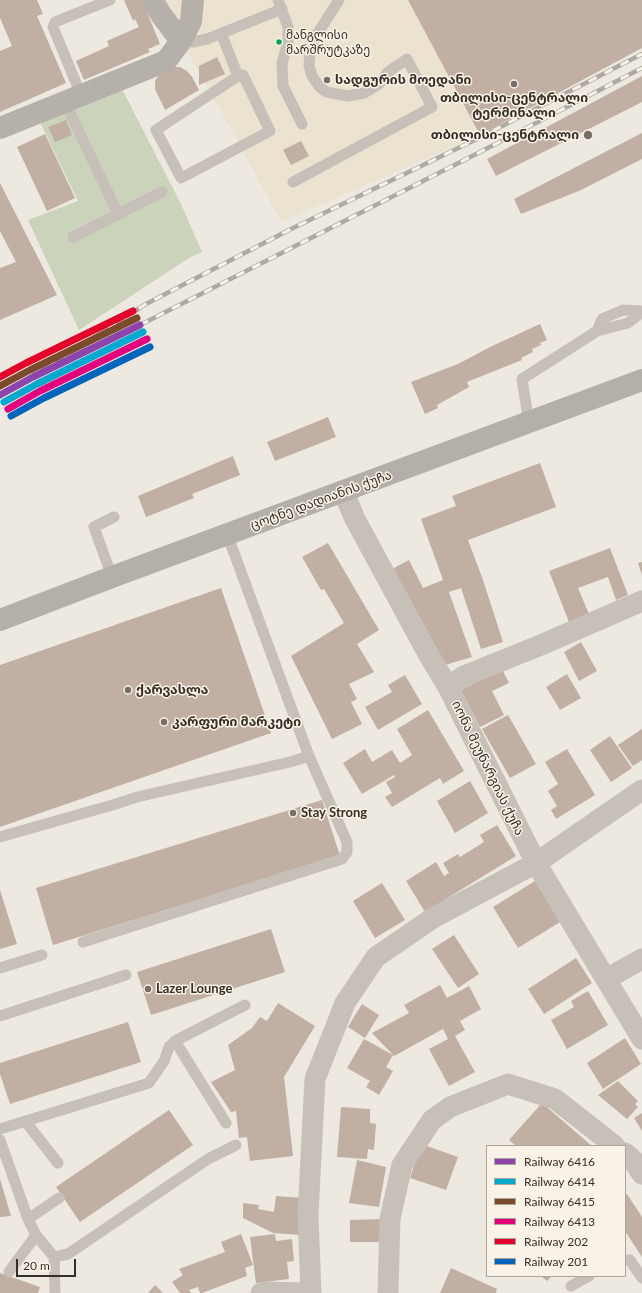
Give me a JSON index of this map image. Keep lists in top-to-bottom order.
{
  "streets": {
    "main road": ["ცოტნე დადიანის ქუჩა"],
    "street": ["იონა მეუნარგიას ქუჩა"]
  },
  "crossings": [
    ["ცოტნე დადიანის ქუჩა", "იონა მეუნარგიას ქუჩა"]
  ],
  "places": [
    "მანგლისი მარშრუტკაზე",
    "სადგურის მოედანი",
    "თბილისი-ცენტრალი ტერმინალი",
    "თბილისი-ცენტრალი",
    "ქარვასლა",
    "კარფური მარკეტი",
    "Stay Strong",
    "Lazer Lounge"
  ],
  "lines": [
    "rail line 202",
    "rail line 6415",
    "rail line 6416",
    "rail line 6414",
    "rail line 6413",
    "rail line 201"
  ],
  "legend": [
    "Railway 6416",
    "Railway 6414",
    "Railway 6415",
    "Railway 6413",
    "Railway 202",
    "Railway 201"
  ],
  "scale_bar": "20 m"
}
